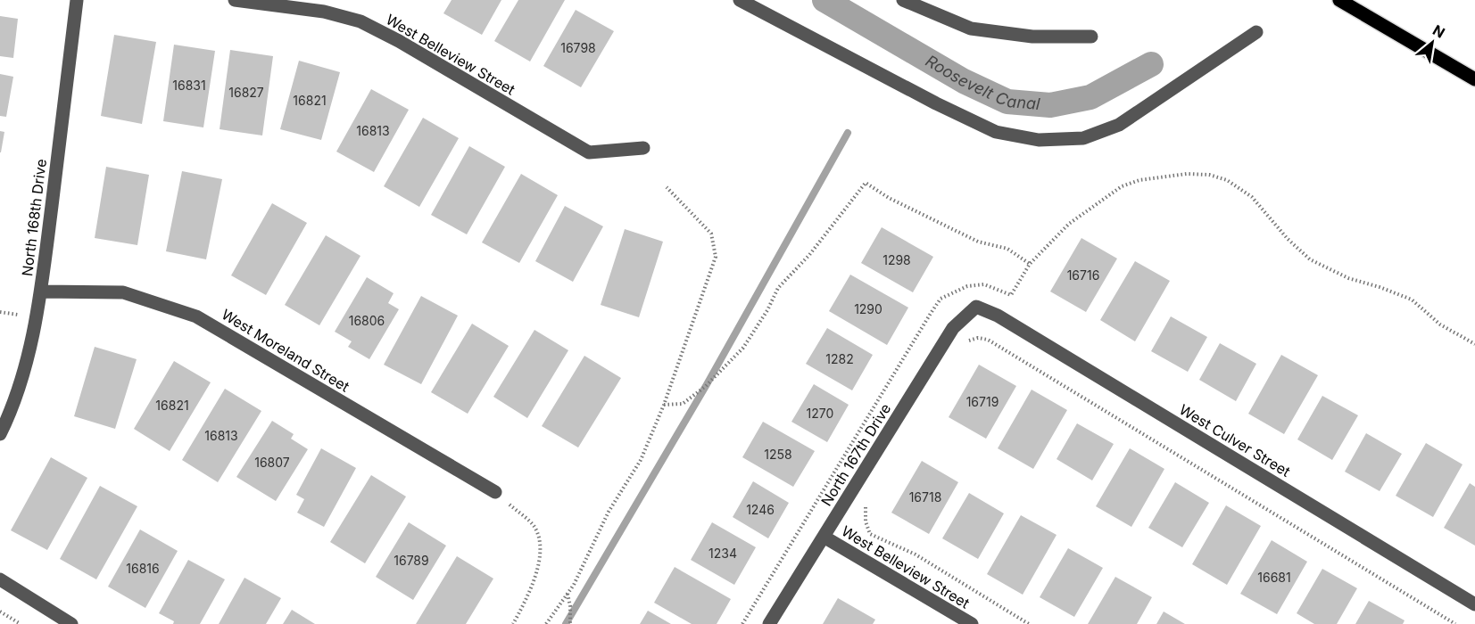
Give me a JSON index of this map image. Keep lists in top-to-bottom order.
{
  "streets": {
    "street": [
      "West Belleview Street",
      "North 168th Drive",
      "West Moreland Street",
      "West Culver Street",
      "North 167th Drive"
    ]
  },
  "crossings": [
    ["West Belleview Street", "North 167th Drive"],
    ["North 168th Drive", "West Moreland Street"],
    ["West Culver Street", "North 167th Drive"]
  ],
  "water": ["Roosevelt Canal"],
  "house_numbers": [
    "16798",
    "16831",
    "16827",
    "16821",
    "16813",
    "1298",
    "16716",
    "1290",
    "16806",
    "1282",
    "16719",
    "16821",
    "1270",
    "16813",
    "1258",
    "16807",
    "16718",
    "1246",
    "1234",
    "16789",
    "16816",
    "16681"
  ],
  "north": "top right"
}
